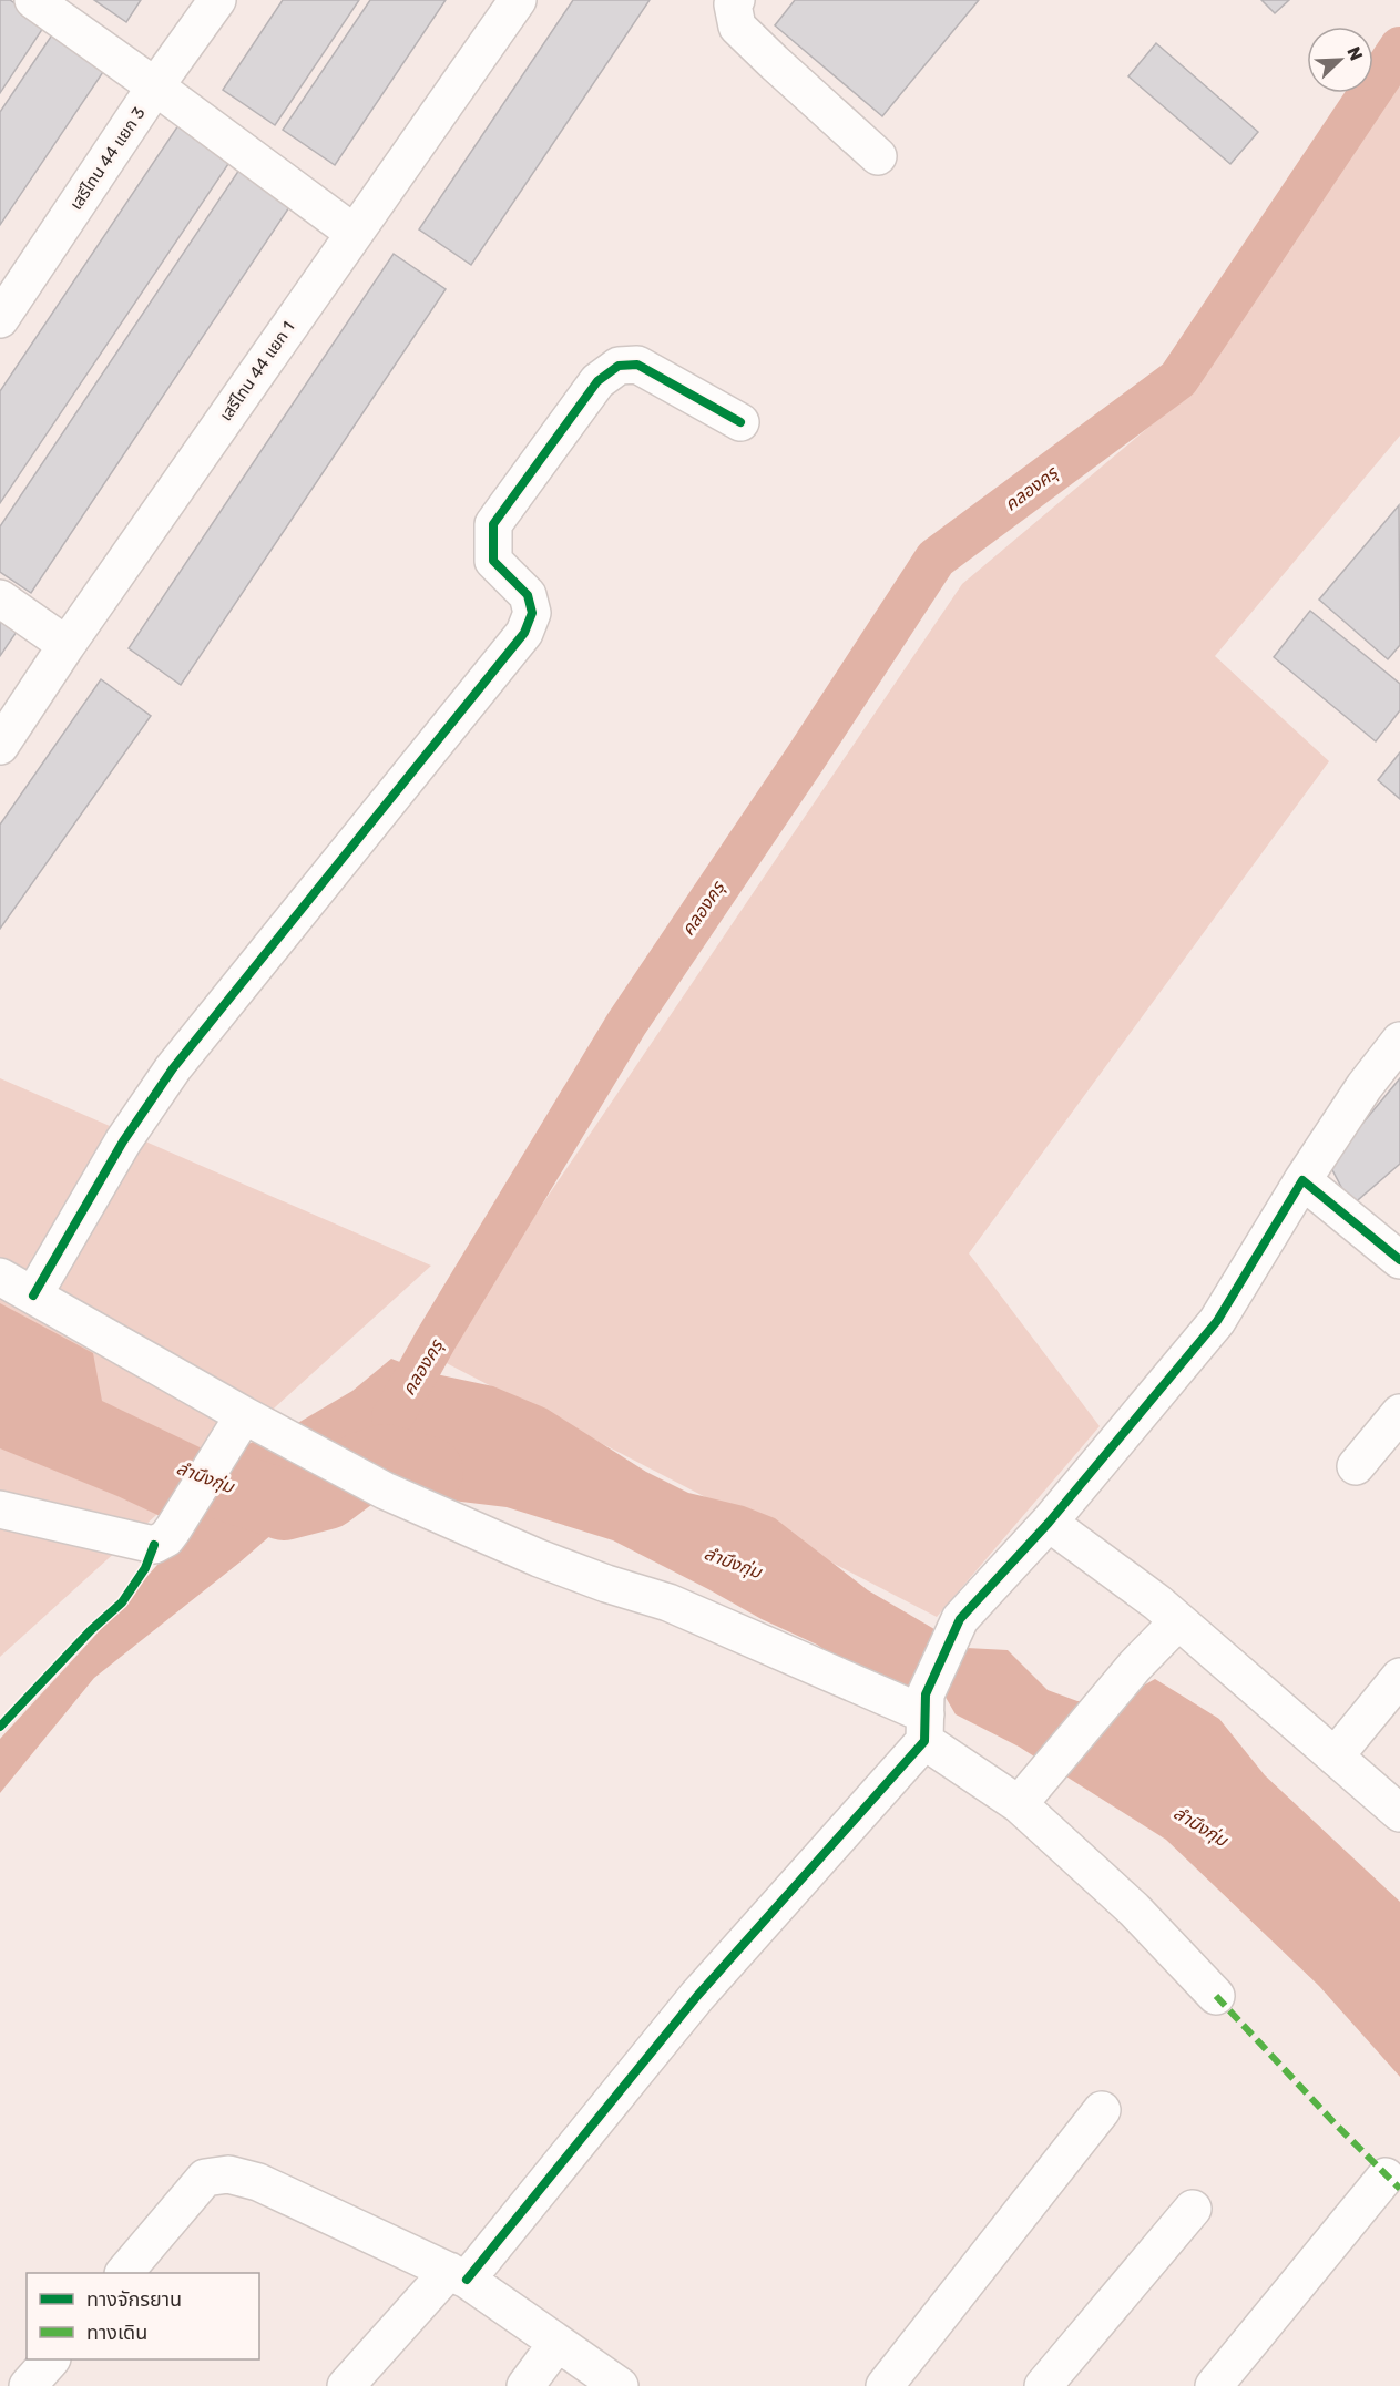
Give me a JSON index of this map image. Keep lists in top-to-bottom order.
{
  "streets": {
    "street": ["เสรีไทน 44 แยก 3", "เสรีไทน 44 แยก 1"]
  },
  "water": ["คลองครุ", "ลำบึงกุ่ม"],
  "legend": ["ทางจักรยาน", "ทางเดิน"],
  "north": "top right"
}
